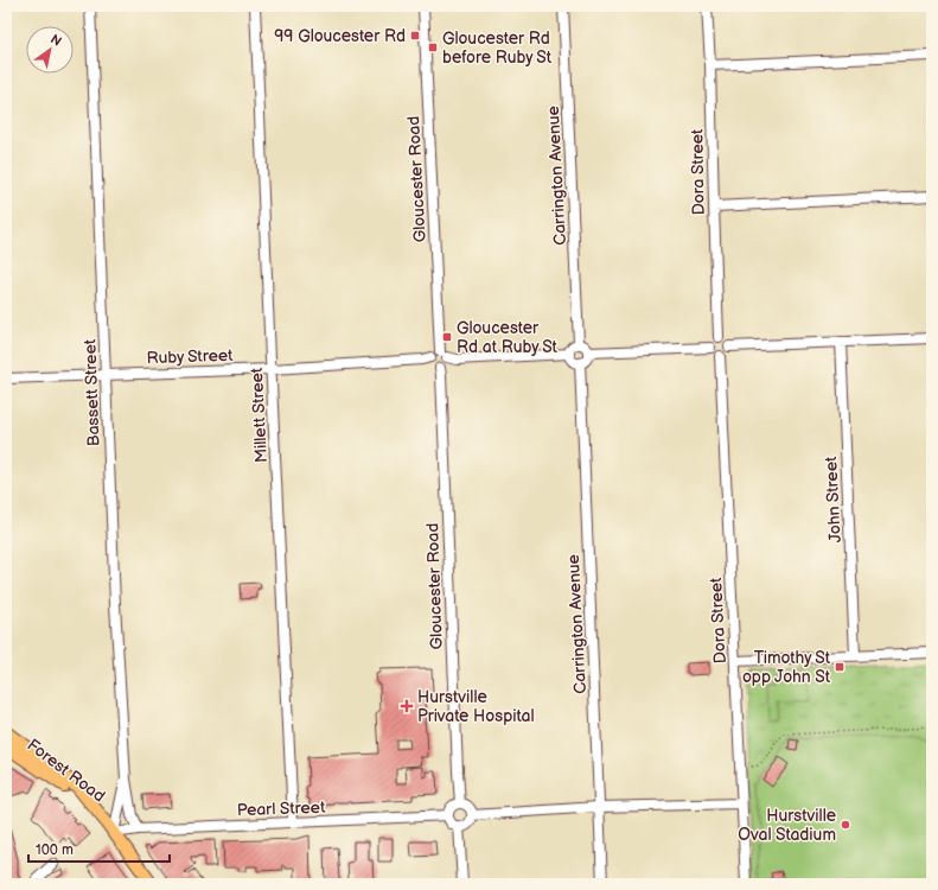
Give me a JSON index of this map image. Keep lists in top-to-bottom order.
{
  "streets": {
    "main road": ["Forest Road"],
    "street": [
      "Dora Street",
      "Carrington Avenue",
      "Gloucester Road",
      "Ruby Street",
      "Bassett Street",
      "Millett Street",
      "John Street",
      "Pearl Street"
    ]
  },
  "crossings": [
    ["Gloucester Road", "Ruby Street"],
    ["Gloucester Road", "Pearl Street"],
    ["Ruby Street", "Bassett Street"],
    ["Ruby Street", "Millett Street"],
    ["Bassett Street", "Forest Road"],
    ["Bassett Street", "Pearl Street"],
    ["Millett Street", "Pearl Street"],
    ["Forest Road", "Pearl Street"]
  ],
  "places": {
    "transit": [
      "99 Gloucester Rd",
      "Gloucester Rd before Ruby St",
      "Gloucester Rd at Ruby St",
      "Timothy St opp John St"
    ],
    "health": ["Hurstville Private Hospital"],
    "other": ["Hurstville Oval Stadium"]
  },
  "scale_bar": "100 m",
  "north": "top right"
}
